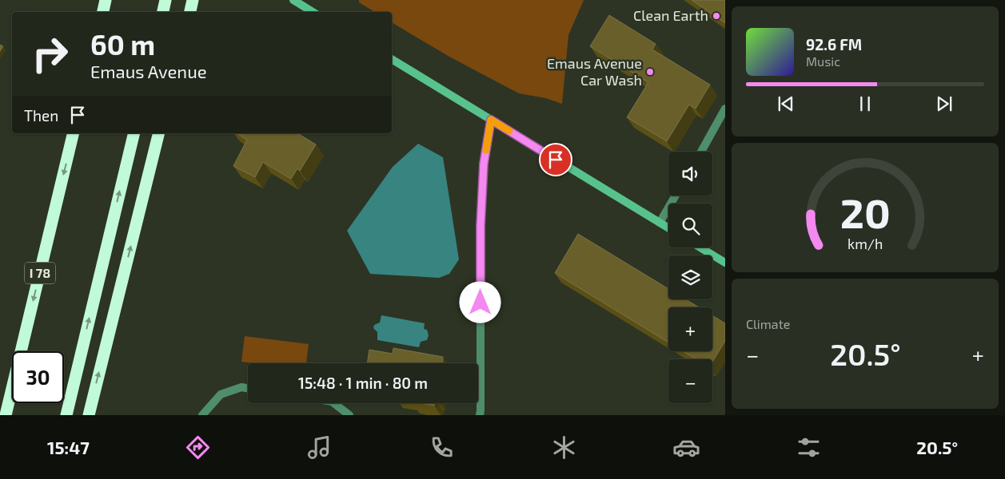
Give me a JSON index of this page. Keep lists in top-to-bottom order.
{
  "streets": {
    "highway": ["I 78"]
  },
  "places": ["Clean Earth", "Emaus Avenue Car Wash"],
  "page": {
    "turn": ["60 m", "Emaus Avenue"],
    "song": ["92.6 FM", "Music"],
    "then": "Then",
    "map_buttons": ["+", "−"],
    "tile": "Climate",
    "heat": ["−", "20.5°", "+"],
    "limit": "30",
    "trip": "15:48 · 1 min · 80 m",
    "tabs": ["15:47", "20.5°"],
    "gauge": ["20", "km/h"]
  }
}
